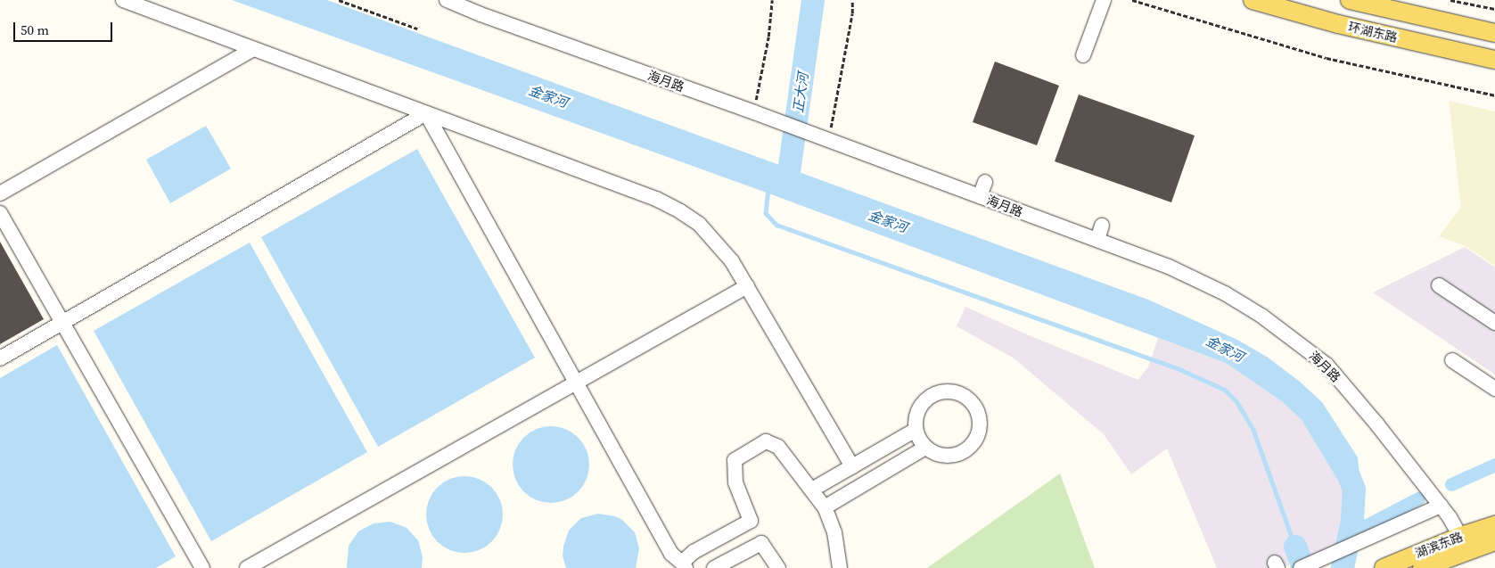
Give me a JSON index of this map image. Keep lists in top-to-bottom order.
{
  "streets": {
    "main road": ["环湖东路", "湖滨东路"],
    "street": ["海月路"]
  },
  "crossings": [
    ["海月路", "湖滨东路"]
  ],
  "water": ["正大河", "金家河"],
  "scale_bar": "50 m"
}
